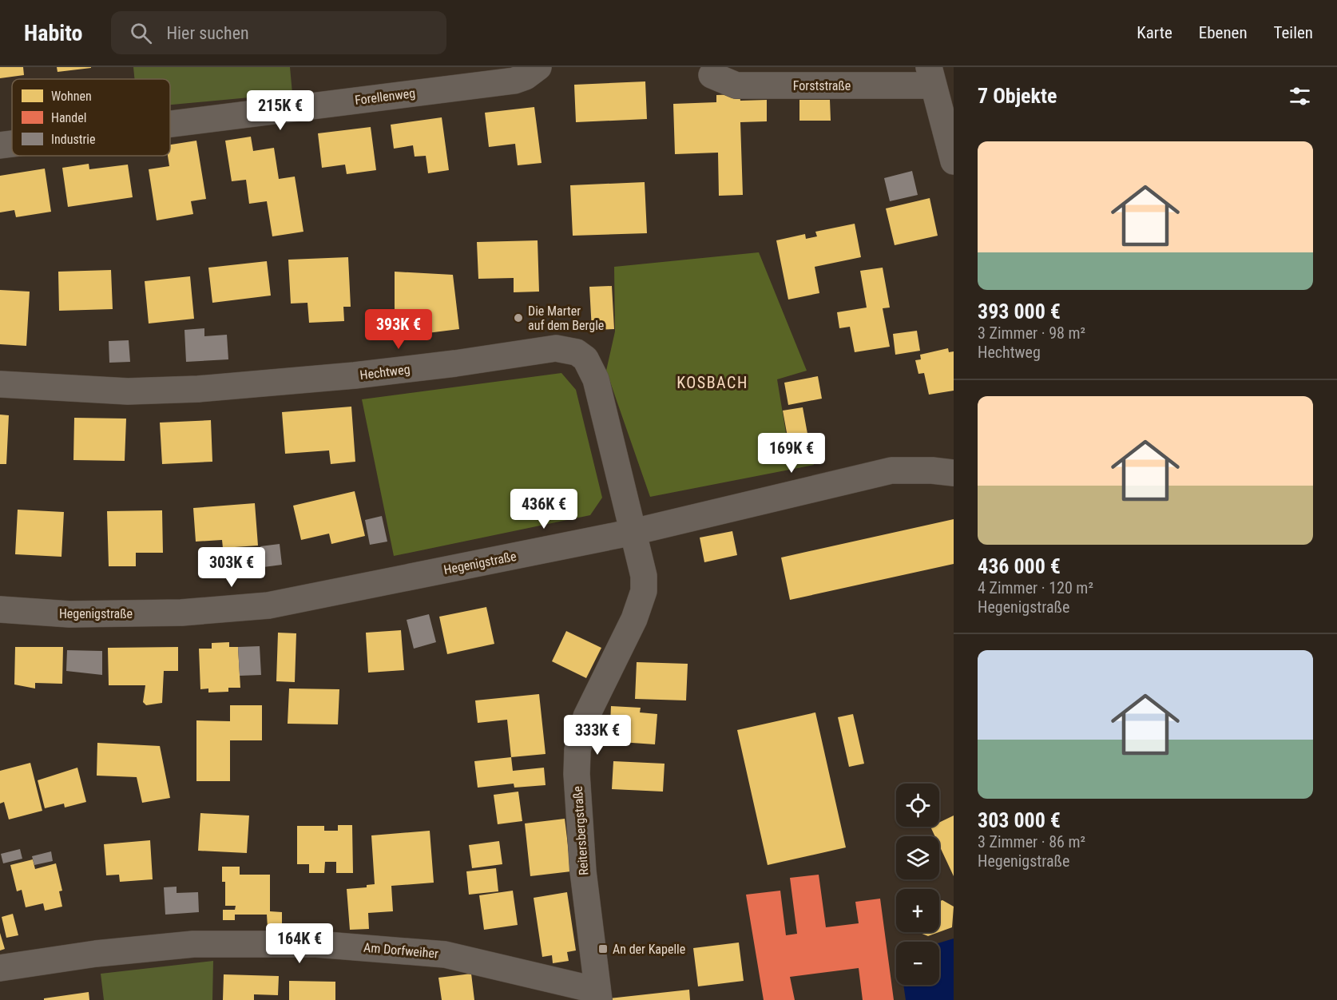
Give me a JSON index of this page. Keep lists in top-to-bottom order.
{
  "streets": {
    "street": [
      "Forststraße",
      "Forellenweg",
      "Hechtweg",
      "Hegenigstraße",
      "Reitersbergstraße",
      "Am Dorfweiher"
    ]
  },
  "crossings": [
    ["Hechtweg", "Hegenigstraße"],
    ["Hechtweg", "Reitersbergstraße"],
    ["Hegenigstraße", "Reitersbergstraße"],
    ["Reitersbergstraße", "Am Dorfweiher"]
  ],
  "districts": ["KOSBACH"],
  "places": {
    "other": ["Die Marter auf dem Bergle"],
    "transit": ["An der Kapelle"]
  },
  "legend": ["Wohnen", "Handel", "Industrie"],
  "page": {
    "header": "Habito",
    "search": "Hier suchen",
    "nav": ["Karte", "Ebenen", "Teilen"],
    "heading": "7 Objekte",
    "price": [
      "215K €",
      "393K €",
      "169K €",
      "436K €",
      "303K €",
      "333K €",
      "164K €"
    ],
    "list": [
      {
        "name": "393 000 €",
        "note": "3 Zimmer · 98 m² · Hechtweg"
      },
      {
        "name": "436 000 €",
        "note": "4 Zimmer · 120 m² · Hegenigstraße"
      },
      {
        "name": "303 000 €",
        "note": "3 Zimmer · 86 m² · Hegenigstraße"
      }
    ],
    "map_buttons": ["+", "−"]
  }
}
